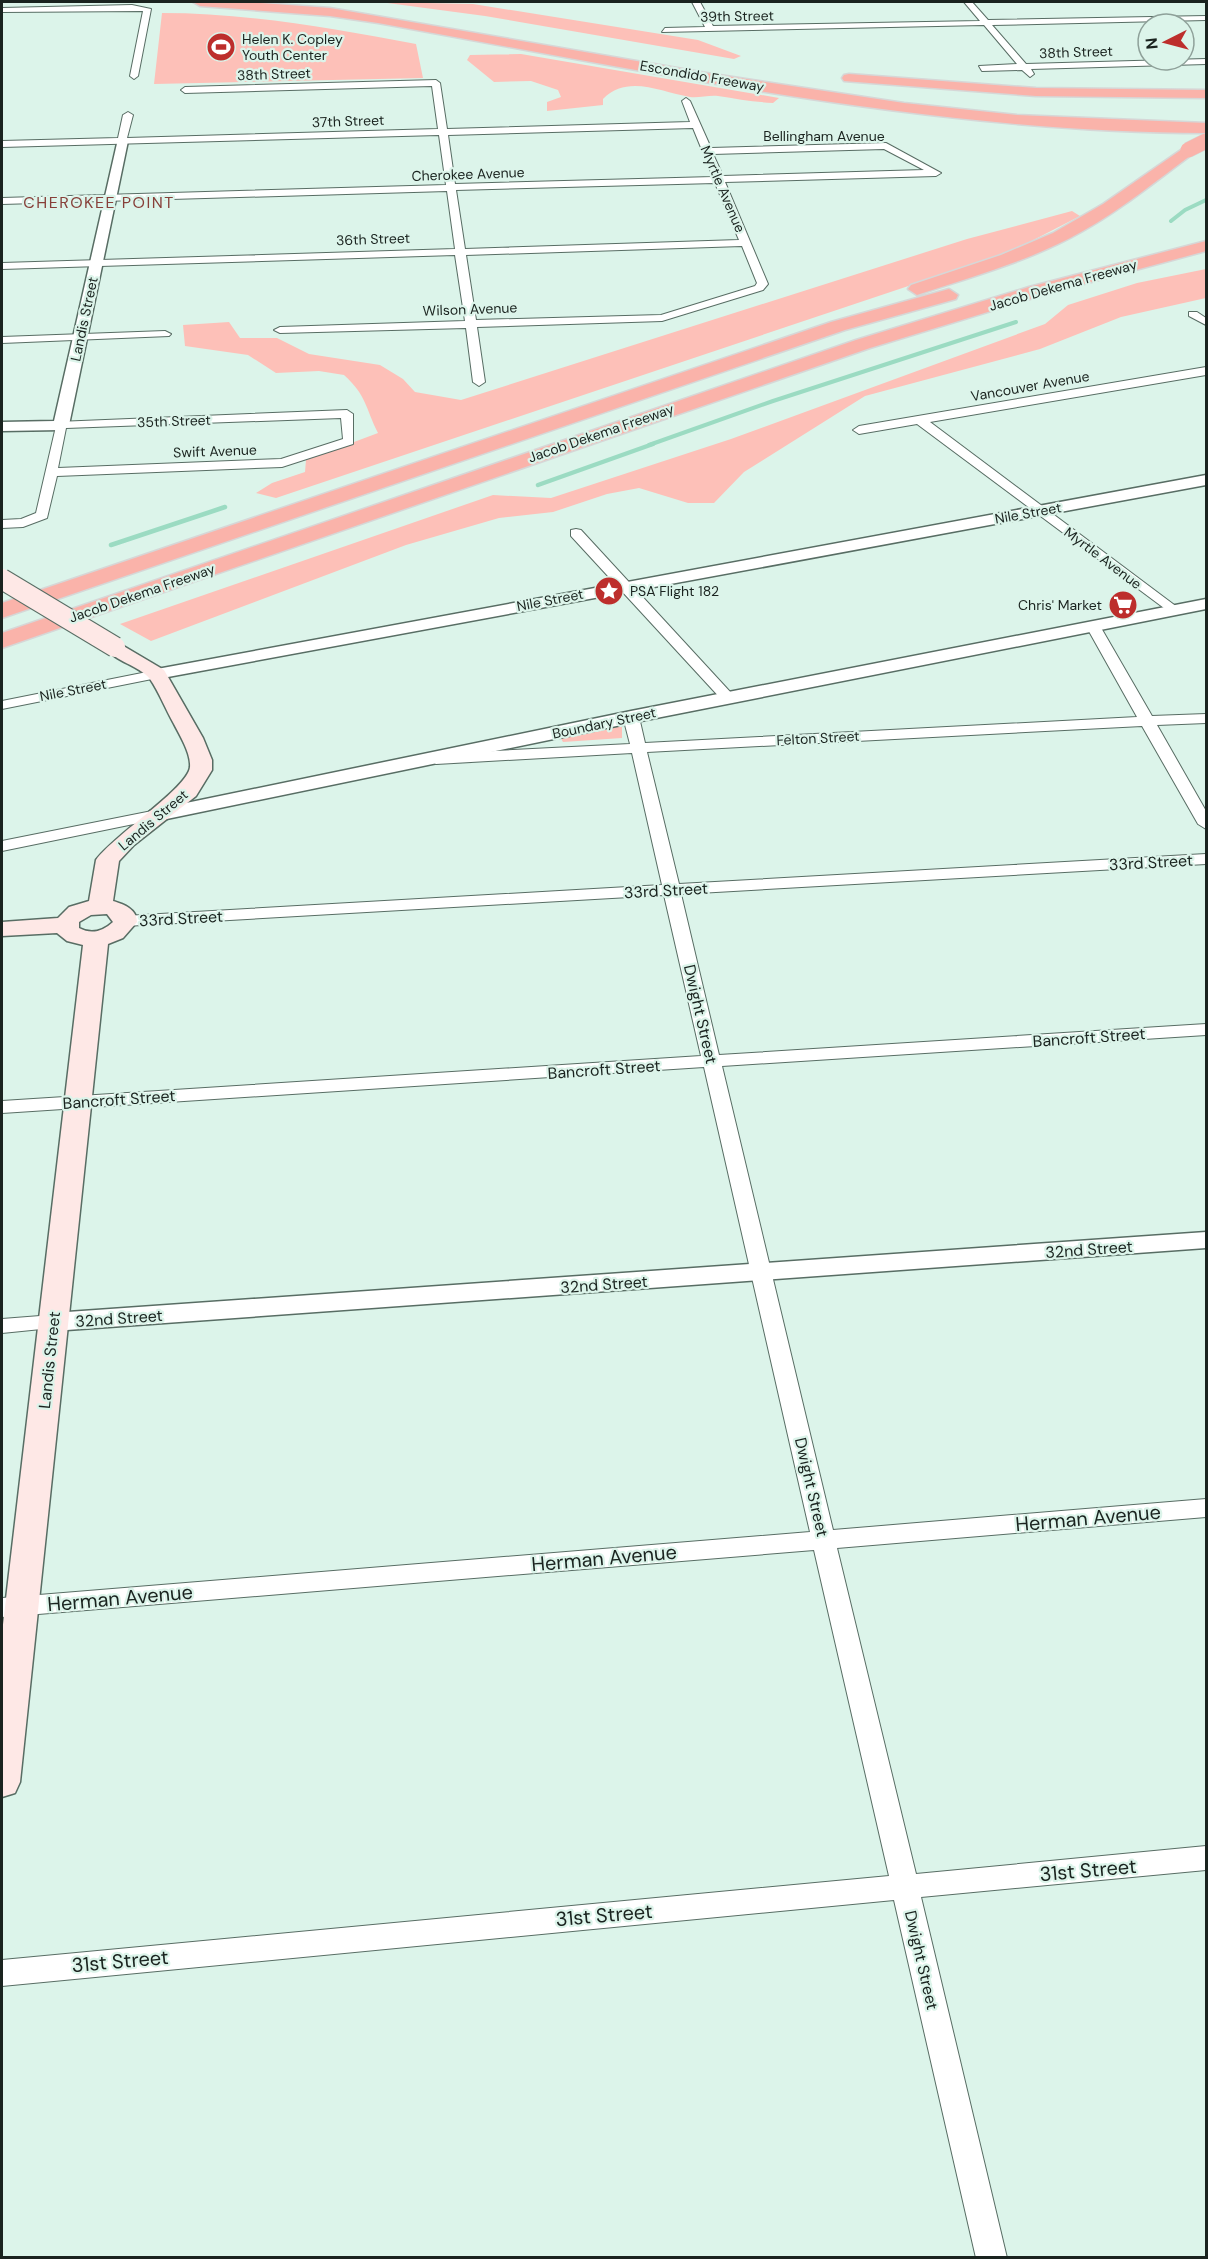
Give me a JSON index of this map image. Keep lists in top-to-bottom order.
{
  "streets": {
    "highway": ["Escondido Freeway", "Jacob Dekema Freeway"],
    "main road": ["Landis Street"],
    "street": [
      "39th Street",
      "38th Street",
      "37th Street",
      "Bellingham Avenue",
      "Cherokee Avenue",
      "Myrtle Avenue",
      "36th Street",
      "Wilson Avenue",
      "Vancouver Avenue",
      "35th Street",
      "Swift Avenue",
      "Nile Street",
      "Boundary Street",
      "Felton Street",
      "33rd Street",
      "Dwight Street",
      "Bancroft Street",
      "32nd Street",
      "Herman Avenue",
      "31st Street"
    ]
  },
  "crossings": [
    ["38th Street", "37th Street"],
    ["37th Street", "Myrtle Avenue"],
    ["37th Street", "Landis Street"],
    ["Bellingham Avenue", "Cherokee Avenue"],
    ["Bellingham Avenue", "Myrtle Avenue"],
    ["Cherokee Avenue", "Myrtle Avenue"],
    ["Cherokee Avenue", "Landis Street"],
    ["Myrtle Avenue", "36th Street"],
    ["Myrtle Avenue", "Wilson Avenue"],
    ["Myrtle Avenue", "Vancouver Avenue"],
    ["Myrtle Avenue", "Nile Street"],
    ["Myrtle Avenue", "Boundary Street"],
    ["36th Street", "Landis Street"],
    ["Landis Street", "35th Street"],
    ["Landis Street", "Swift Avenue"],
    ["Landis Street", "Nile Street"],
    ["Landis Street", "Boundary Street"],
    ["Landis Street", "Bancroft Street"],
    ["Landis Street", "32nd Street"],
    ["Landis Street", "Herman Avenue"],
    ["35th Street", "Swift Avenue"],
    ["Boundary Street", "Felton Street"],
    ["Boundary Street", "Dwight Street"],
    ["Felton Street", "Dwight Street"],
    ["33rd Street", "Dwight Street"],
    ["Dwight Street", "Bancroft Street"],
    ["Dwight Street", "32nd Street"],
    ["Dwight Street", "Herman Avenue"],
    ["Dwight Street", "31st Street"]
  ],
  "districts": ["CHEROKEE POINT"],
  "places": {
    "sports": ["Helen K. Copley Youth Center"],
    "place": ["PSA Flight 182"],
    "supermarket": ["Chris' Market"]
  },
  "north": "left"
}
